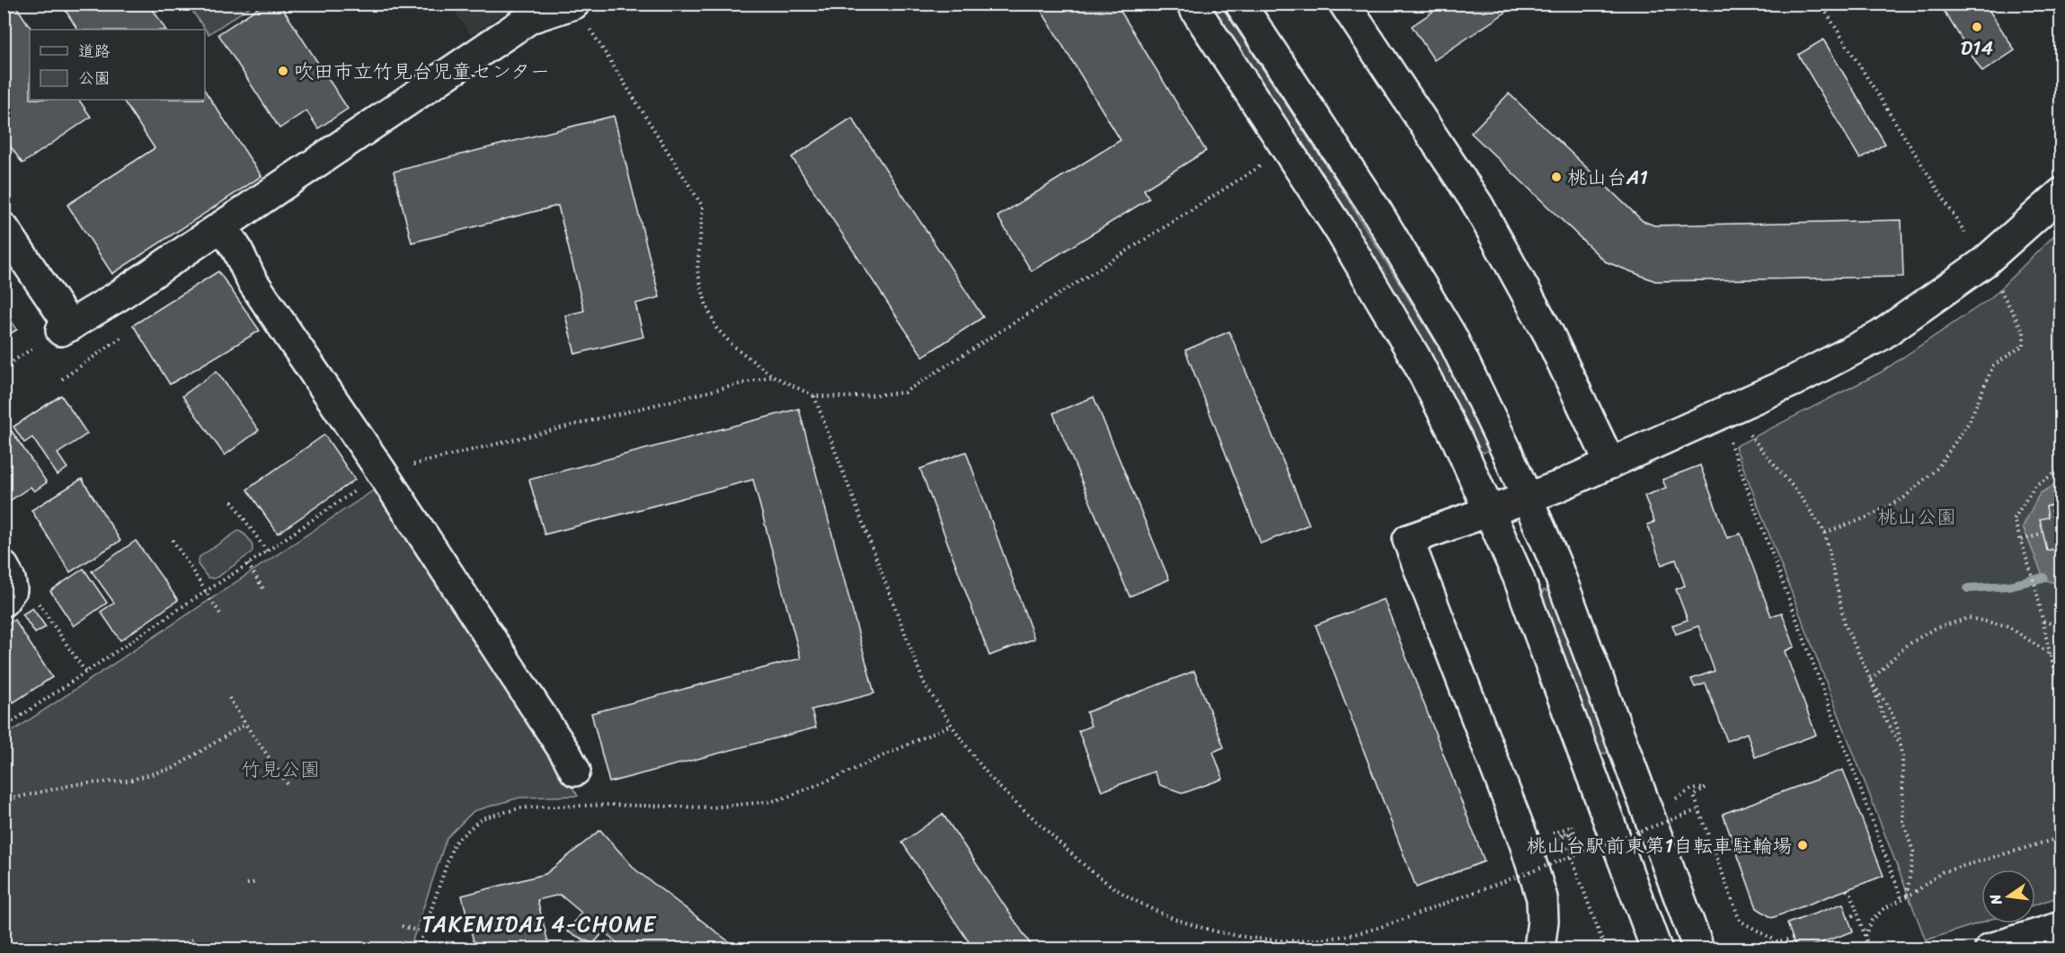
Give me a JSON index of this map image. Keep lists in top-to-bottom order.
{
  "districts": ["TAKEMIDAI 4-CHOME"],
  "parks": ["桃山公園", "竹見公園"],
  "places": [
    "D14",
    "吹田市立竹見台児童センター",
    "桃山台A1",
    "桃山台駅前東第1自転車駐輪場"
  ],
  "legend": ["道路", "公園"],
  "north": "left"
}
